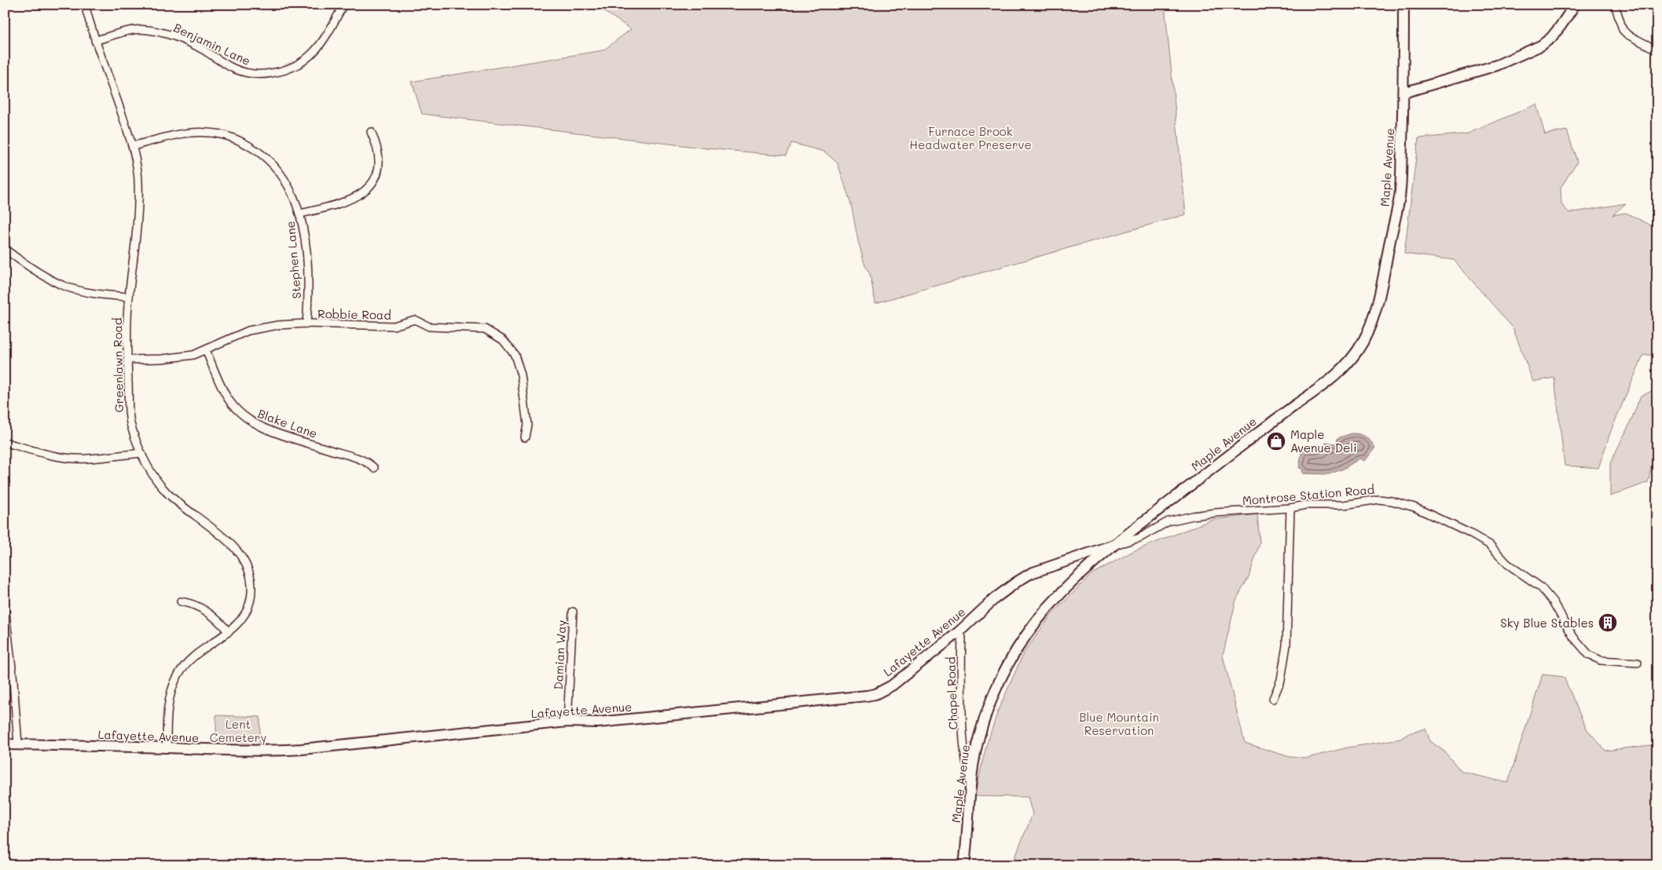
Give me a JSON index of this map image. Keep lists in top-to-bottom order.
{
  "streets": {
    "street": [
      "Benjamin Lane",
      "Maple Avenue",
      "Stephen Lane",
      "Robbie Road",
      "Greenlawn Road",
      "Blake Lane",
      "Montrose Station Road",
      "Lafayette Avenue",
      "Damian Way",
      "Chapel Road"
    ]
  },
  "crossings": [
    ["Benjamin Lane", "Greenlawn Road"],
    ["Maple Avenue", "Montrose Station Road"],
    ["Maple Avenue", "Lafayette Avenue"],
    ["Maple Avenue", "Chapel Road"],
    ["Stephen Lane", "Robbie Road"],
    ["Stephen Lane", "Greenlawn Road"],
    ["Robbie Road", "Greenlawn Road"],
    ["Robbie Road", "Blake Lane"],
    ["Greenlawn Road", "Lafayette Avenue"],
    ["Montrose Station Road", "Lafayette Avenue"],
    ["Lafayette Avenue", "Damian Way"],
    ["Lafayette Avenue", "Chapel Road"]
  ],
  "parks": ["Furnace Brook Headwater Preserve", "Blue Mountain Reservation", "Lent Cemetery"],
  "places": {
    "shop": ["Maple Avenue Deli"],
    "building": ["Sky Blue Stables"]
  }
}
